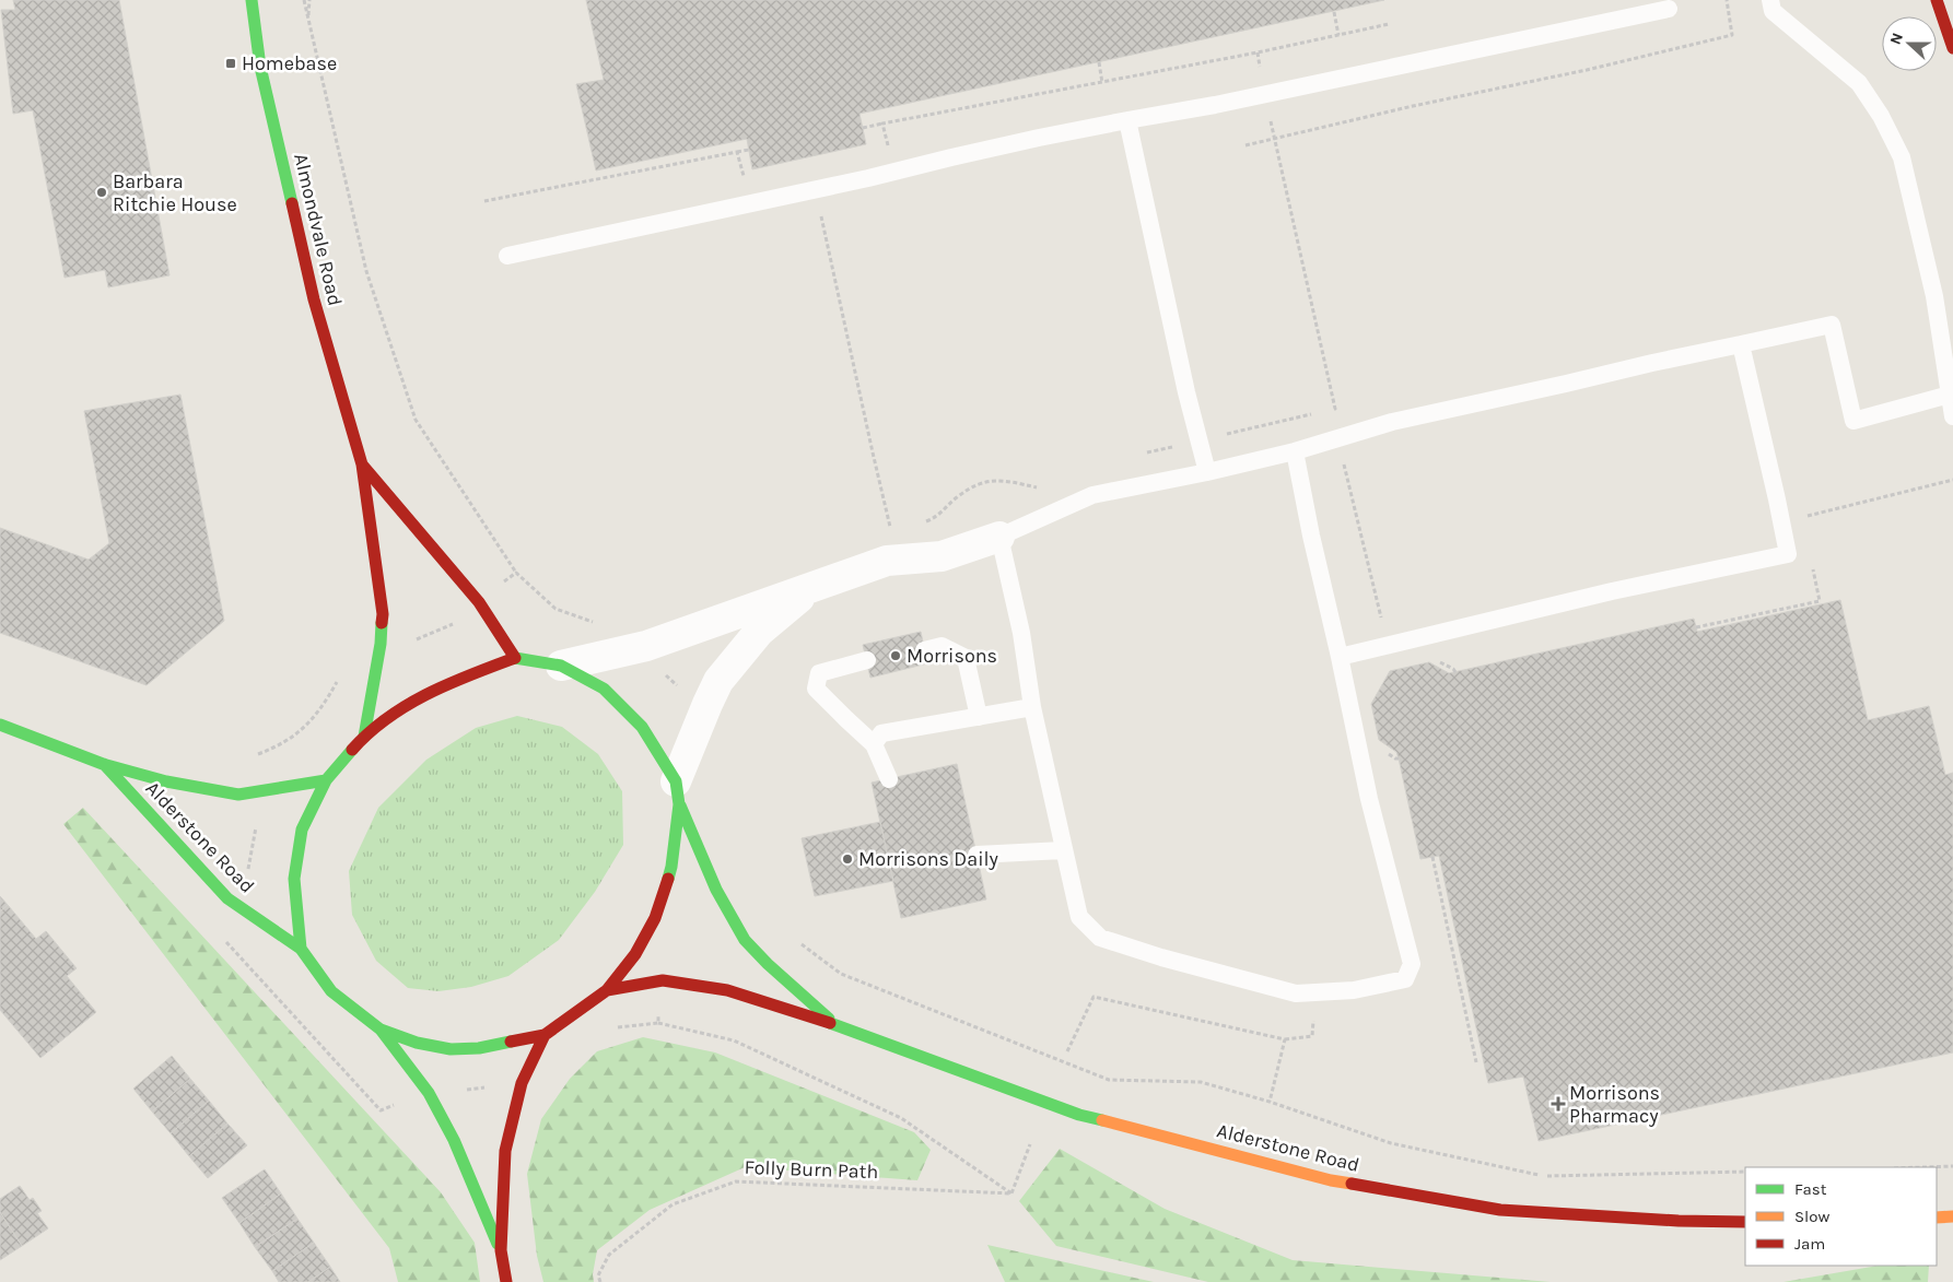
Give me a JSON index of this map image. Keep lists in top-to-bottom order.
{
  "streets": {
    "street": ["Almondvale Road", "Alderstone Road"],
    "path": ["Folly Burn Path"]
  },
  "crossings": [
    ["Almondvale Road", "Alderstone Road"]
  ],
  "places": {
    "transit": ["Homebase"],
    "other": ["Barbara Ritchie House", "Morrisons", "Morrisons Daily"],
    "health": ["Morrisons Pharmacy"]
  },
  "legend": ["Fast", "Slow", "Jam"],
  "north": "left"
}
